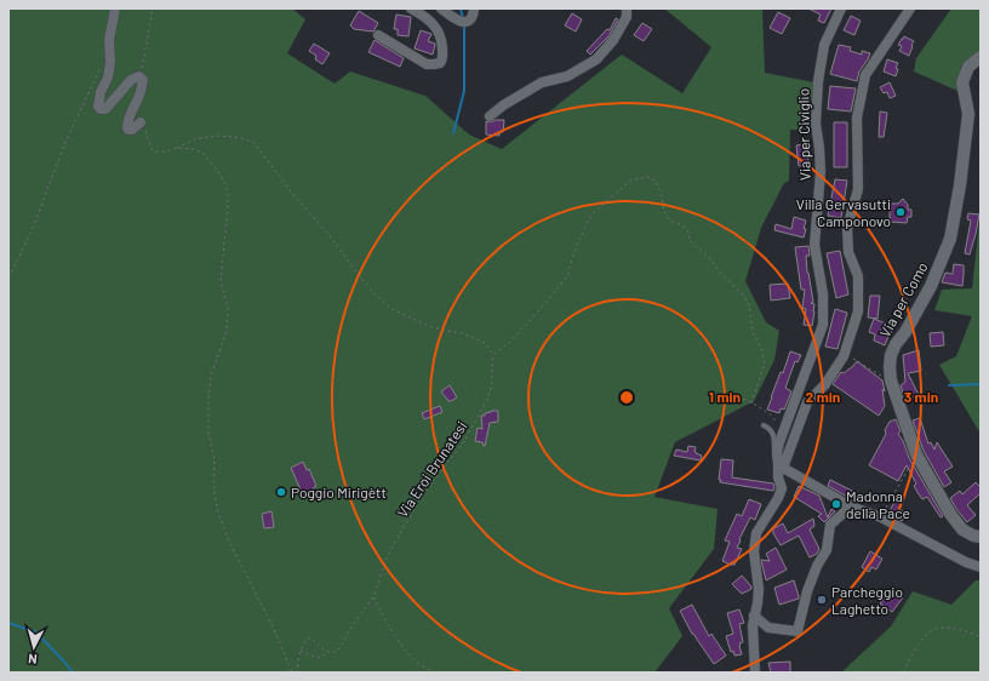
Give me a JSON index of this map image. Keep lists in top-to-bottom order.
{
  "streets": {
    "street": ["Via per Civiglio", "Via per Como"],
    "path": ["Via Eroi Brunatesi"]
  },
  "places": [
    "Villa Gervasutti Camponovo",
    "Poggio Mirigètt",
    "Madonna della Pace",
    "Parcheggio Laghetto"
  ],
  "north": "bottom",
  "rings": ["1 min", "2 min", "3 min"]
}
